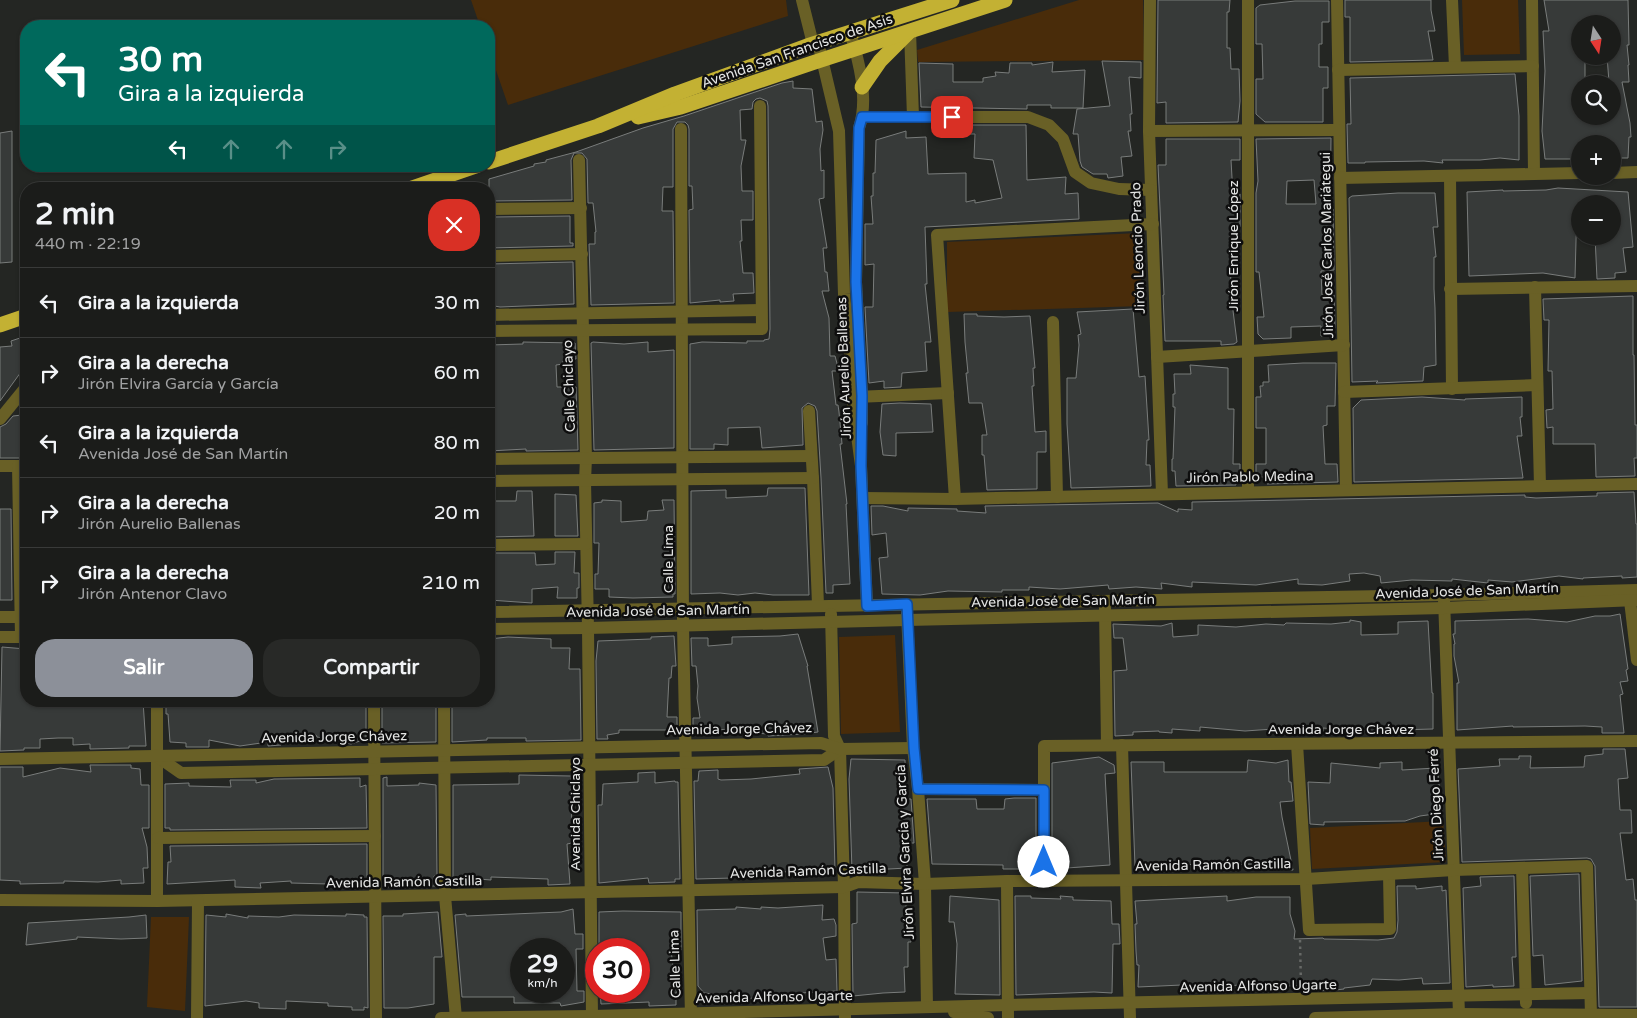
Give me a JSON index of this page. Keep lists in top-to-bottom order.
{
  "streets": {
    "highway": ["Avenida San Francisco de Asís"],
    "street": [
      "Jirón José Carlos Mariátegui",
      "Jirón Enrique López",
      "Jirón Leoncio Prado",
      "Jirón Aurelio Ballenas",
      "Calle Chiclayo",
      "Jirón Pablo Medina",
      "Calle Lima",
      "Avenida José de San Martín",
      "Avenida Jorge Chávez",
      "Jirón Diego Ferré",
      "Avenida Chiclayo",
      "Jirón Elvira García y García",
      "Avenida Ramón Castilla",
      "Avenida Alfonso Ugarte"
    ]
  },
  "crossings": [
    ["Avenida San Francisco de Asís", "Jirón Aurelio Ballenas"],
    ["Jirón José Carlos Mariátegui", "Jirón Pablo Medina"],
    ["Jirón Enrique López", "Jirón Pablo Medina"],
    ["Jirón Leoncio Prado", "Jirón Pablo Medina"],
    ["Jirón Aurelio Ballenas", "Jirón Pablo Medina"],
    ["Jirón Aurelio Ballenas", "Avenida José de San Martín"],
    ["Calle Chiclayo", "Avenida José de San Martín"],
    ["Calle Chiclayo", "Avenida Chiclayo"],
    ["Calle Lima", "Avenida José de San Martín"],
    ["Calle Lima", "Avenida Jorge Chávez"],
    ["Calle Lima", "Avenida Ramón Castilla"],
    ["Calle Lima", "Avenida Alfonso Ugarte"],
    ["Avenida José de San Martín", "Jirón Diego Ferré"],
    ["Avenida José de San Martín", "Avenida Chiclayo"],
    ["Avenida José de San Martín", "Jirón Elvira García y García"],
    ["Avenida Jorge Chávez", "Jirón Diego Ferré"],
    ["Avenida Jorge Chávez", "Avenida Chiclayo"],
    ["Jirón Diego Ferré", "Avenida Ramón Castilla"],
    ["Jirón Diego Ferré", "Avenida Alfonso Ugarte"],
    ["Avenida Chiclayo", "Avenida Ramón Castilla"],
    ["Avenida Chiclayo", "Avenida Alfonso Ugarte"],
    ["Jirón Elvira García y García", "Avenida Ramón Castilla"],
    ["Jirón Elvira García y García", "Avenida Alfonso Ugarte"],
    ["Avenida Ramón Castilla", "Avenida Alfonso Ugarte"]
  ],
  "north": "bottom",
  "page": {
    "map_buttons": ["+", "−"],
    "turn": ["30 m", "Gira a la izquierda"],
    "heading": ["2 min", "440 m · 22:19"],
    "list": [
      {
        "name": "Gira a la izquierda",
        "value": "30 m"
      },
      {
        "name": "Gira a la derecha",
        "note": "Jirón Elvira García y García",
        "value": "60 m"
      },
      {
        "name": "Gira a la izquierda",
        "note": "Avenida José de San Martín",
        "value": "80 m"
      },
      {
        "name": "Gira a la derecha",
        "note": "Jirón Aurelio Ballenas",
        "value": "20 m"
      },
      {
        "name": "Gira a la derecha",
        "note": "Jirón Antenor Clavo",
        "value": "210 m"
      }
    ],
    "buttons": ["Salir", "Compartir"],
    "speed": "29 km/h",
    "limit": "30"
  }
}
